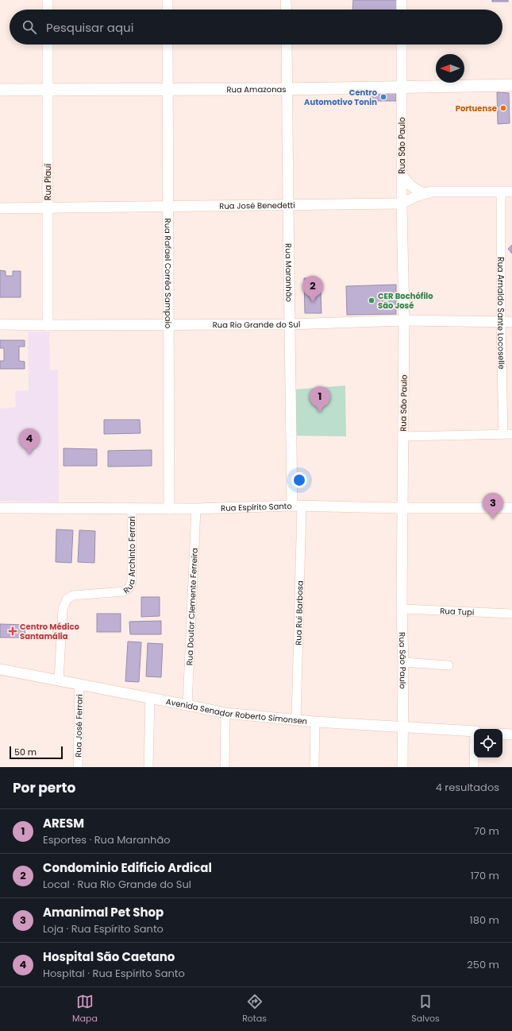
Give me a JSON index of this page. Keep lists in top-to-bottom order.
{
  "streets": {
    "main road": ["Rua Amazonas"],
    "street": [
      "Rua São Paulo",
      "Rua Piauí",
      "Rua José Benedetti",
      "Rua Maranhão",
      "Rua Rafael Corrêa Sampaio",
      "Rua Arnaldo Sante Locoselle",
      "Rua Rio Grande do Sul",
      "Rua Espírito Santo",
      "Rua Archinto Ferrari",
      "Rua Doutor Clemente Ferreira",
      "Rua Tupi",
      "Rua Rui Barbosa",
      "Avenida Senador Roberto Simonsen",
      "Rua José Ferrari"
    ]
  },
  "crossings": [
    ["Rua Amazonas", "Rua São Paulo"],
    ["Rua Amazonas", "Rua Piauí"],
    ["Rua Amazonas", "Rua Maranhão"],
    ["Rua Amazonas", "Rua Rafael Corrêa Sampaio"],
    ["Rua São Paulo", "Rua José Benedetti"],
    ["Rua São Paulo", "Rua Rio Grande do Sul"],
    ["Rua São Paulo", "Rua Espírito Santo"],
    ["Rua São Paulo", "Rua Tupi"],
    ["Rua São Paulo", "Avenida Senador Roberto Simonsen"],
    ["Rua Piauí", "Rua José Benedetti"],
    ["Rua Piauí", "Rua Rio Grande do Sul"],
    ["Rua José Benedetti", "Rua Maranhão"],
    ["Rua José Benedetti", "Rua Rafael Corrêa Sampaio"],
    ["Rua José Benedetti", "Rua Arnaldo Sante Locoselle"],
    ["Rua Maranhão", "Rua Rio Grande do Sul"],
    ["Rua Maranhão", "Rua Espírito Santo"],
    ["Rua Maranhão", "Rua Rui Barbosa"],
    ["Rua Rafael Corrêa Sampaio", "Rua Rio Grande do Sul"],
    ["Rua Rafael Corrêa Sampaio", "Rua Espírito Santo"],
    ["Rua Arnaldo Sante Locoselle", "Rua Rio Grande do Sul"],
    ["Rua Espírito Santo", "Rua Archinto Ferrari"],
    ["Rua Espírito Santo", "Rua Doutor Clemente Ferreira"],
    ["Rua Espírito Santo", "Rua Rui Barbosa"],
    ["Rua Archinto Ferrari", "Avenida Senador Roberto Simonsen"],
    ["Rua Doutor Clemente Ferreira", "Avenida Senador Roberto Simonsen"],
    ["Rua Rui Barbosa", "Avenida Senador Roberto Simonsen"],
    ["Avenida Senador Roberto Simonsen", "Rua José Ferrari"]
  ],
  "places": {
    "other": ["Centro Automotivo Tonin", "Portuense", "CER Bochófilo São José"],
    "health": ["Centro Médico Santamália"]
  },
  "scale_bar": "50 m",
  "north": "left",
  "page": {
    "search": "Pesquisar aqui",
    "pins": [
      "2",
      "1",
      "4",
      "3"
    ],
    "scale": "50 m",
    "heading": ["Por perto", "4 resultados"],
    "list": [
      {
        "mark": "1",
        "name": "ARESM",
        "note": "Esportes · Rua Maranhão",
        "value": "70 m"
      },
      {
        "mark": "2",
        "name": "Condominio Edificio Ardical",
        "note": "Local · Rua Rio Grande do Sul",
        "value": "170 m"
      },
      {
        "mark": "3",
        "name": "Amanimal Pet Shop",
        "note": "Loja · Rua Espírito Santo",
        "value": "180 m"
      },
      {
        "mark": "4",
        "name": "Hospital São Caetano",
        "note": "Hospital · Rua Espírito Santo",
        "value": "250 m"
      }
    ],
    "nav": ["Mapa", "Rotas", "Salvos"]
  }
}
